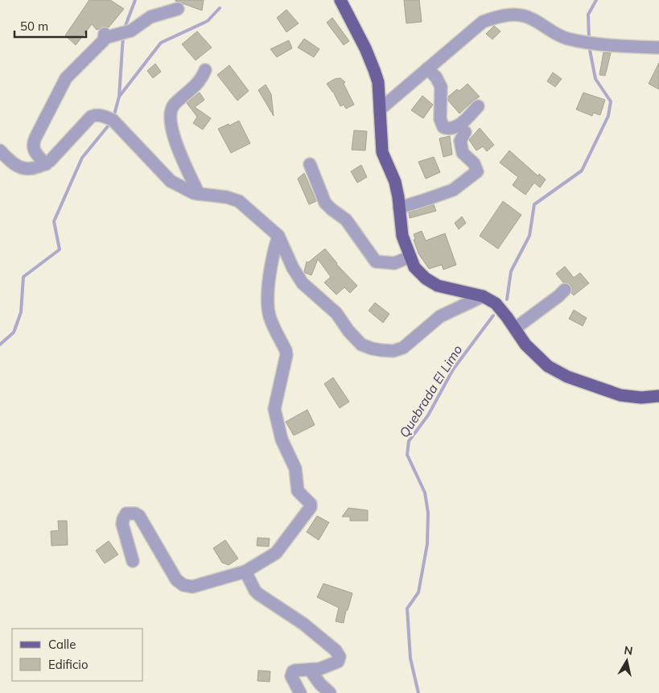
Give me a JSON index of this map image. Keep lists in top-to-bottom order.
{
  "water": ["Quebrada El Limo"],
  "legend": ["Calle", "Edificio"],
  "scale_bar": "50 m",
  "north": "top"
}
